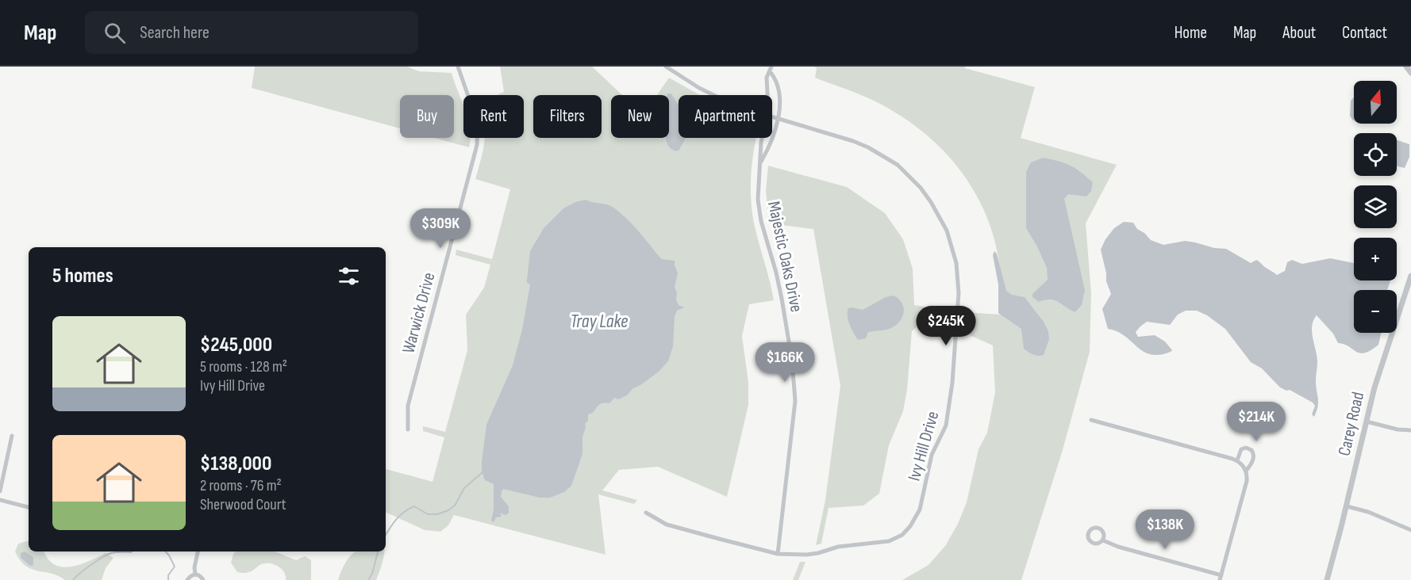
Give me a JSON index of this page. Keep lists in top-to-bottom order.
{
  "streets": {
    "street": [
      "Majestic Oaks Drive",
      "Warwick Drive",
      "Carey Road",
      "Ivy Hill Drive"
    ]
  },
  "crossings": [
    ["Majestic Oaks Drive", "Ivy Hill Drive"]
  ],
  "water": ["Tray Lake"],
  "north": "top",
  "page": {
    "header": "Map",
    "search": "Search here",
    "nav": [
      "Home",
      "Map",
      "About",
      "Contact"
    ],
    "map_buttons": ["+", "−"],
    "chip": [
      "Buy",
      "Rent",
      "Filters",
      "New",
      "Apartment"
    ],
    "price": [
      "$309K",
      "$245K",
      "$166K",
      "$214K",
      "$138K"
    ],
    "heading": "5 homes",
    "list": [
      {
        "name": "$245,000",
        "note": "5 rooms · 128 m² · Ivy Hill Drive"
      },
      {
        "name": "$138,000",
        "note": "2 rooms · 76 m² · Sherwood Court"
      }
    ]
  }
}
